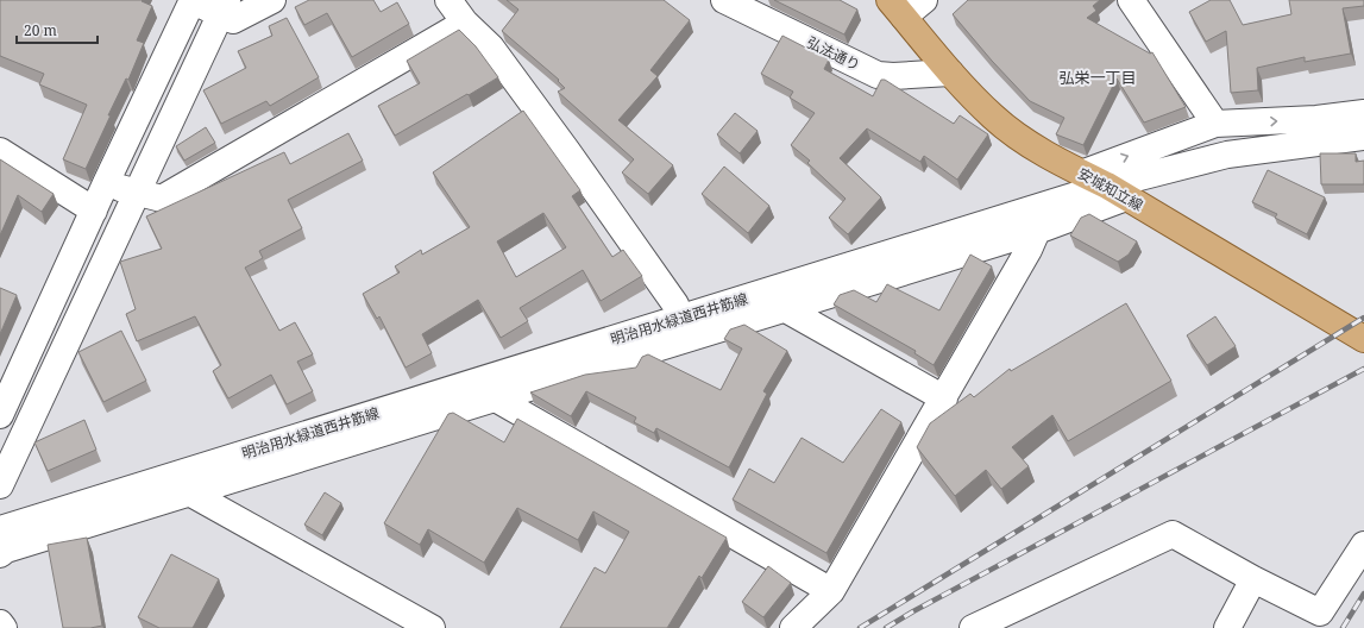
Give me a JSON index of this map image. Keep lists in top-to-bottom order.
{
  "streets": {
    "main road": ["安城知立線"],
    "street": ["弘法通り", "明治用水緑道西井筋線"]
  },
  "crossings": [
    ["弘法通り", "安城知立線"],
    ["安城知立線", "明治用水緑道西井筋線"]
  ],
  "districts": ["弘栄一丁目"],
  "scale_bar": "20 m"
}
